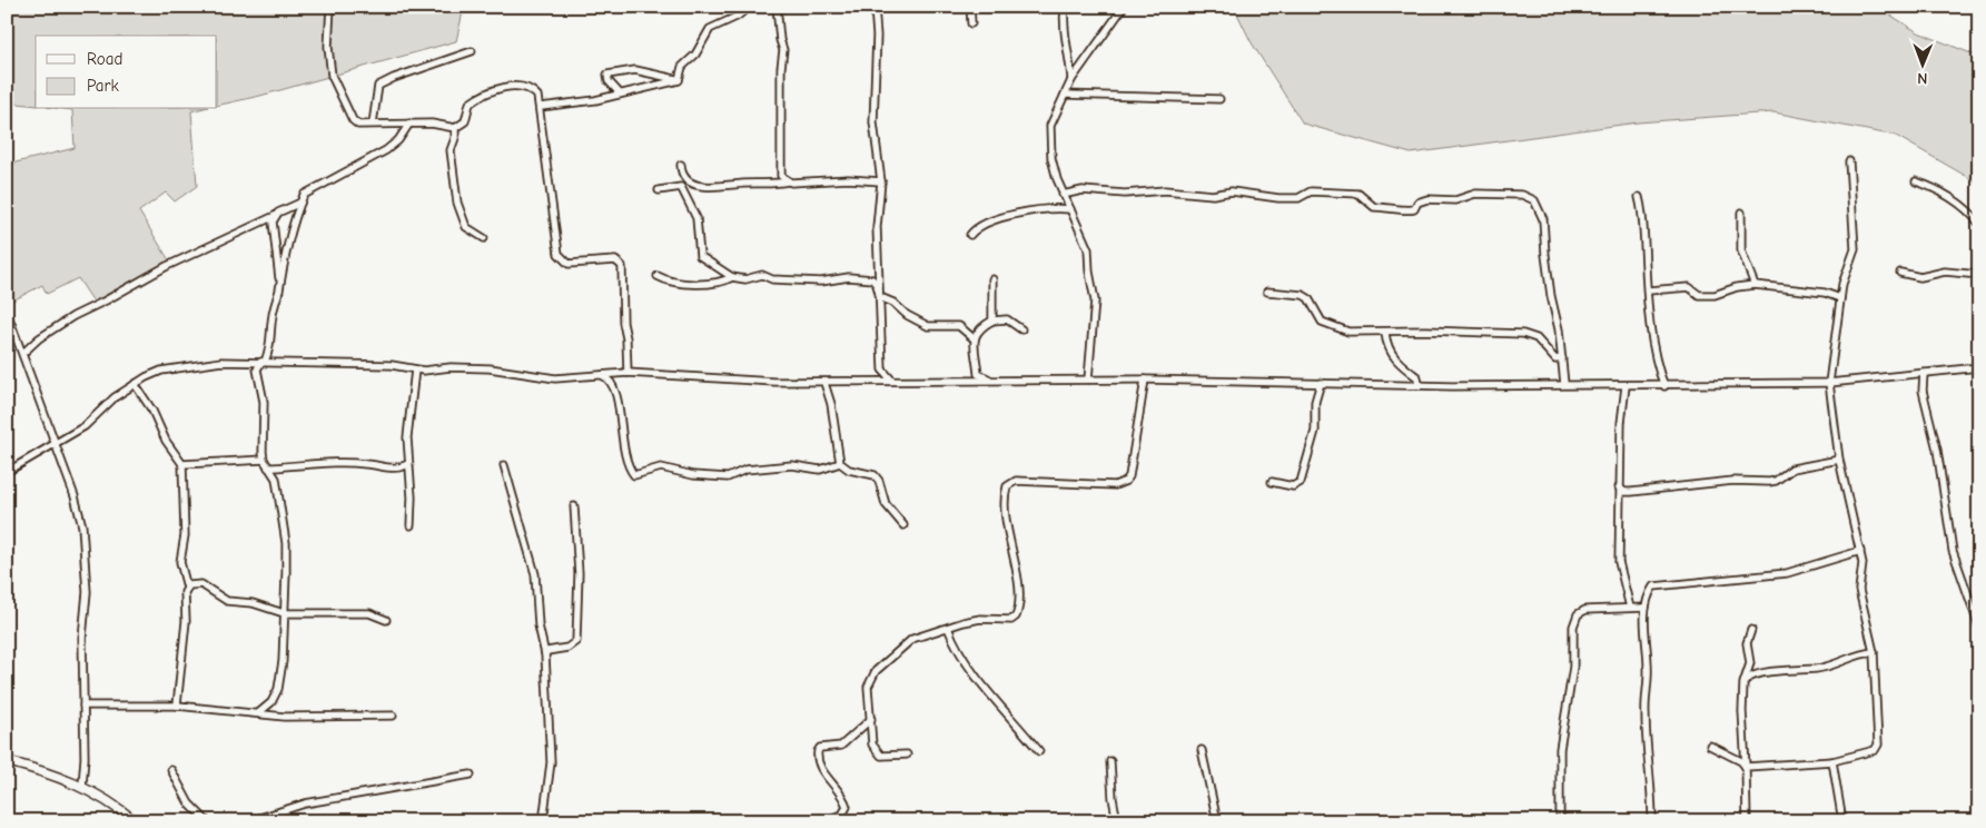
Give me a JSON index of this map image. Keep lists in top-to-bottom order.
{
  "legend": ["Road", "Park"],
  "north": "bottom"
}
